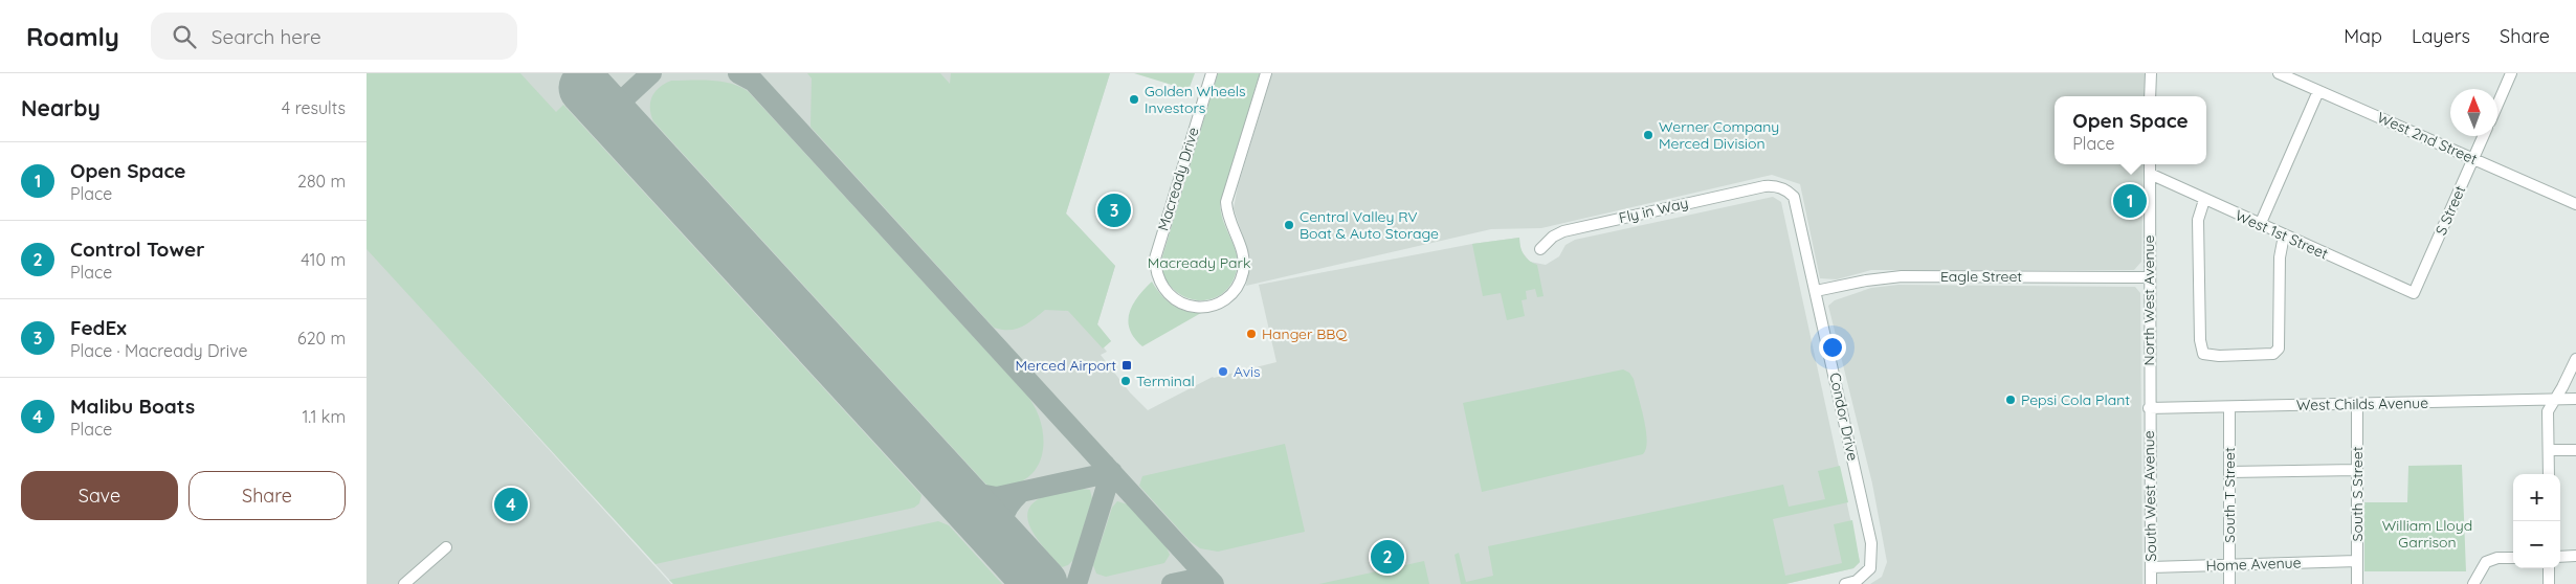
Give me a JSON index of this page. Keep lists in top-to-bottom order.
{
  "streets": {
    "street": [
      "West 2nd Street",
      "Macready Drive",
      "Fly in Way",
      "S Street",
      "West 1st Street",
      "Eagle Street",
      "North West Avenue",
      "West Childs Avenue",
      "Condor Drive",
      "South S Street",
      "South T Street",
      "South West Avenue",
      "Home Avenue"
    ]
  },
  "crossings": [
    ["West 2nd Street", "S Street"],
    ["Fly in Way", "Condor Drive"],
    ["S Street", "West 1st Street"],
    ["West 1st Street", "North West Avenue"],
    ["Eagle Street", "North West Avenue"],
    ["Eagle Street", "Condor Drive"],
    ["North West Avenue", "West Childs Avenue"],
    ["North West Avenue", "South West Avenue"],
    ["West Childs Avenue", "South S Street"],
    ["West Childs Avenue", "South T Street"],
    ["West Childs Avenue", "South West Avenue"],
    ["South S Street", "Home Avenue"],
    ["South T Street", "Home Avenue"],
    ["South West Avenue", "Home Avenue"]
  ],
  "parks": ["Macready Park", "William Lloyd Garrison"],
  "places": {
    "other": [
      "Golden Wheels Investors",
      "Werner Company Merced Division",
      "Central Valley RV Boat & Auto Storage",
      "Hanger BBQ",
      "Avis",
      "Terminal",
      "Pepsi Cola Plant"
    ],
    "transit": ["Merced Airport"]
  },
  "north": "top",
  "page": {
    "header": "Roamly",
    "search": "Search here",
    "nav": ["Map", "Layers", "Share"],
    "heading": ["Nearby", "4 results"],
    "popup": ["Open Space", "Place"],
    "list": [
      {
        "mark": "1",
        "name": "Open Space",
        "note": "Place",
        "value": "280 m"
      },
      {
        "mark": "2",
        "name": "Control Tower",
        "note": "Place",
        "value": "410 m"
      },
      {
        "mark": "3",
        "name": "FedEx",
        "note": "Place · Macready Drive",
        "value": "620 m"
      },
      {
        "mark": "4",
        "name": "Malibu Boats",
        "note": "Place",
        "value": "1.1 km"
      }
    ],
    "pins": [
      "1",
      "3",
      "4",
      "2"
    ],
    "buttons": ["Save", "Share"],
    "map_buttons": ["+", "−"]
  }
}
